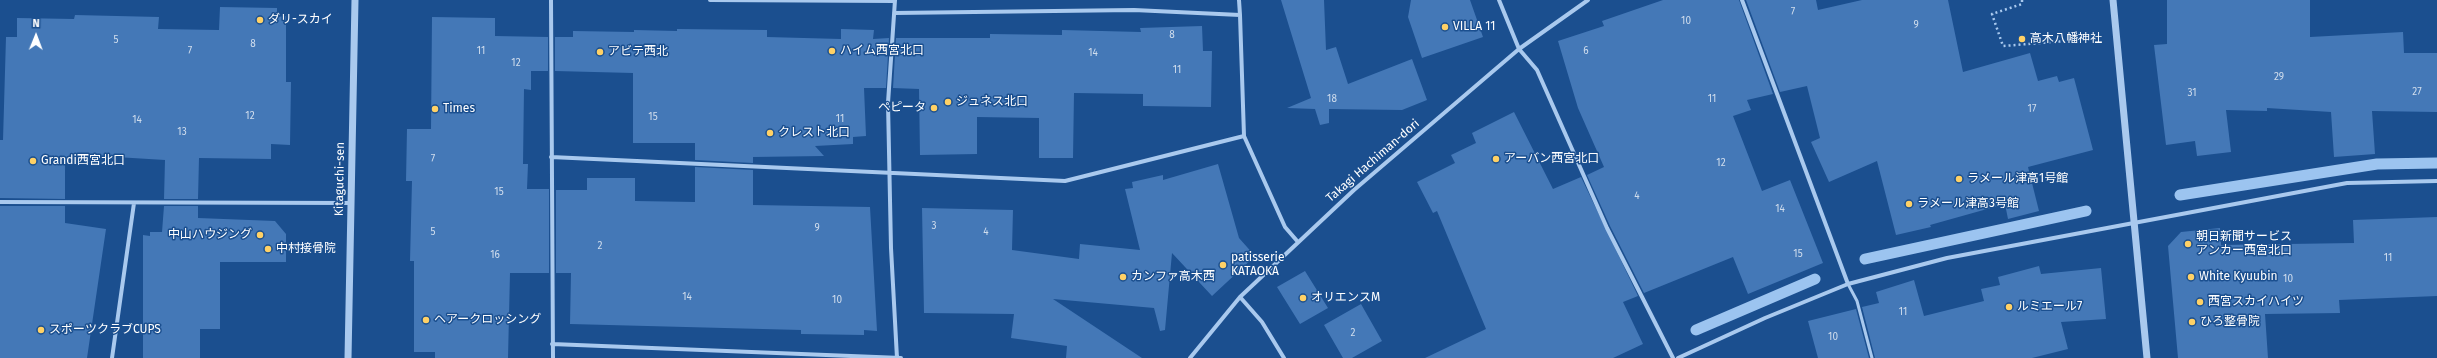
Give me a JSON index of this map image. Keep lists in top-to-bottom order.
{
  "streets": {
    "street": ["Takagi Hachiman-dori", "Kitaguchi-sen"]
  },
  "places": [
    "ダリ-スカイ",
    "VILLA 11",
    "高木八幡神社",
    "ハイム西宮北口",
    "アビテ西北",
    "ジュネス北口",
    "ペピータ",
    "Times",
    "クレスト北口",
    "アーバン西宮北口",
    "Grandi西宮北口",
    "ラメール津高1号館",
    "ラメール津高3号館",
    "中山ハウジング",
    "朝日新聞サービス アンカー西宮北口",
    "中村接骨院",
    "patisserie KATAOKA",
    "カンファ高木西",
    "White Kyuubin",
    "オリエンスM",
    "西宮スカイハイツ",
    "ルミエール7",
    "ヘアークロッシング",
    "ひろ整骨院",
    "スポーツクラブCUPS"
  ],
  "house_numbers": [
    "7",
    "10",
    "9",
    "8",
    "5",
    "8",
    "7",
    "11",
    "6",
    "14",
    "12",
    "11",
    "29",
    "27",
    "31",
    "18",
    "11",
    "17",
    "12",
    "15",
    "11",
    "14",
    "13",
    "7",
    "12",
    "15",
    "4",
    "14",
    "3",
    "9",
    "5",
    "4",
    "2",
    "15",
    "16",
    "11",
    "10",
    "14",
    "10",
    "11",
    "2",
    "10"
  ],
  "north": "top"
}
